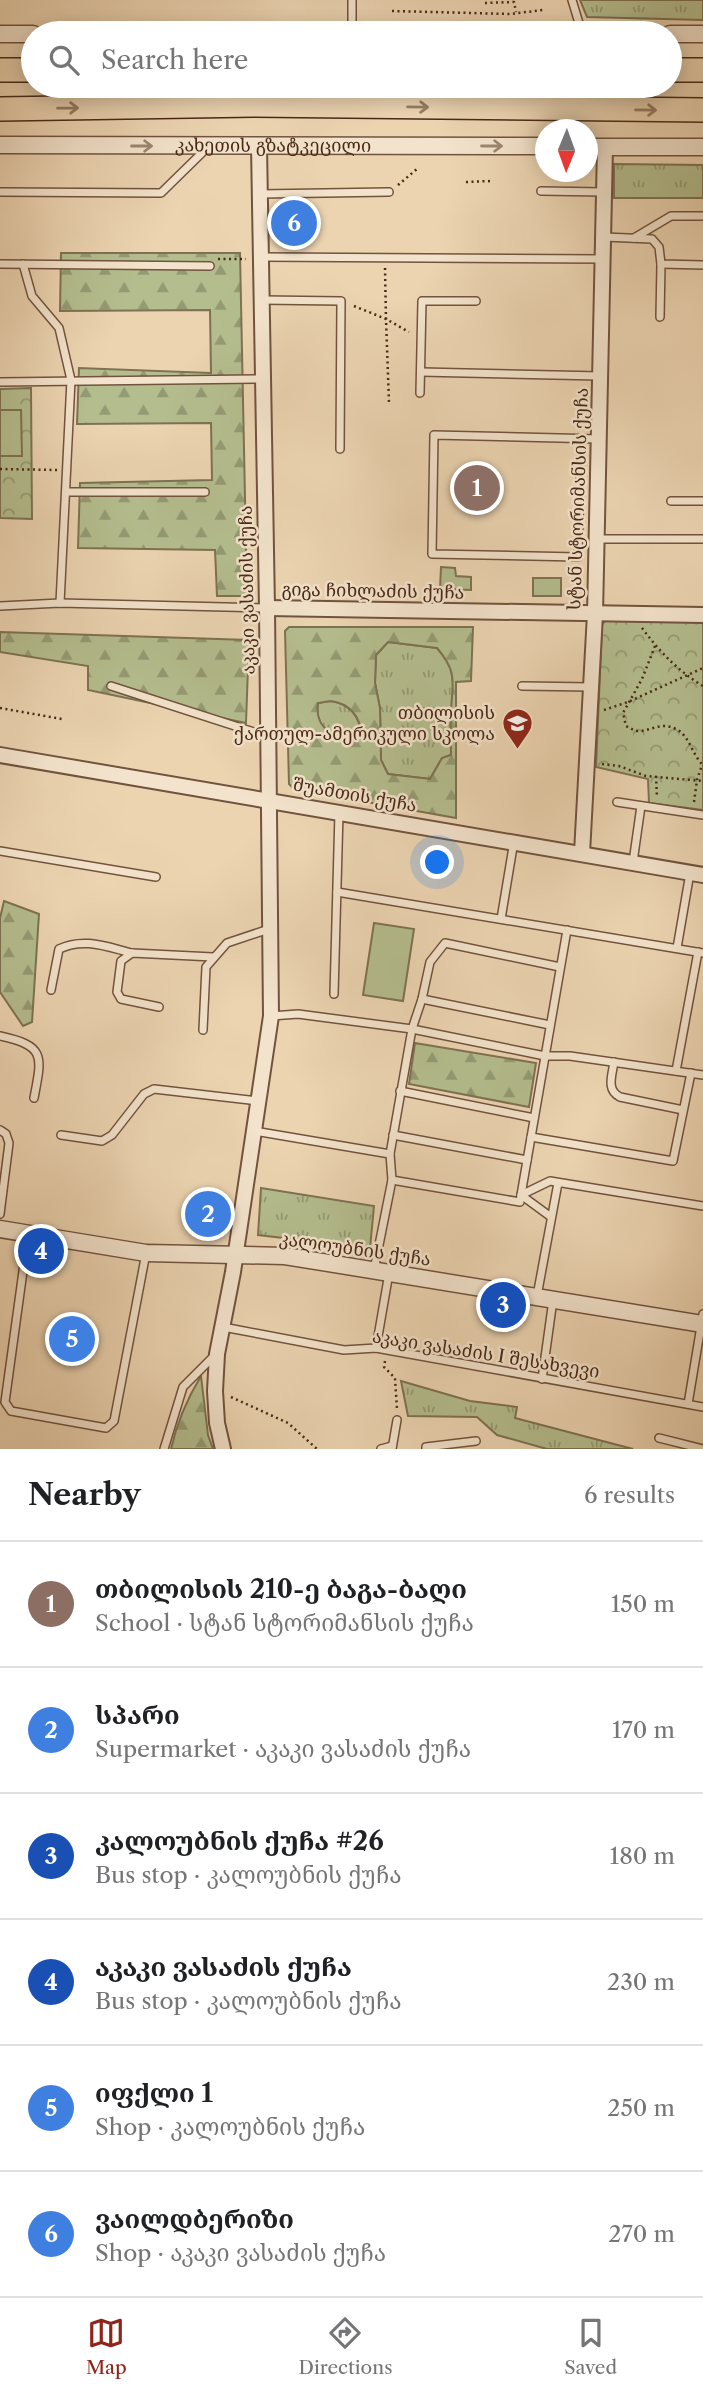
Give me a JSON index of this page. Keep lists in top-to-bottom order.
{
  "streets": {
    "street": [
      "კახეთის გზატკეცილი",
      "სტან სტორიმანსის ქუჩა",
      "აკაკი ვასაძის ქუჩა",
      "გიგა ჩიხლაძის ქუჩა",
      "შუამთის ქუჩა",
      "კალოუბნის ქუჩა"
    ],
    "lane": ["აკაკი ვასაძის I შესახვევი"]
  },
  "crossings": [
    ["კახეთის გზატკეცილი", "აკაკი ვასაძის ქუჩა"],
    ["სტან სტორიმანსის ქუჩა", "გიგა ჩიხლაძის ქუჩა"],
    ["სტან სტორიმანსის ქუჩა", "შუამთის ქუჩა"],
    ["აკაკი ვასაძის ქუჩა", "გიგა ჩიხლაძის ქუჩა"],
    ["აკაკი ვასაძის ქუჩა", "შუამთის ქუჩა"],
    ["აკაკი ვასაძის ქუჩა", "კალოუბნის ქუჩა"],
    ["აკაკი ვასაძის ქუჩა", "აკაკი ვასაძის I შესახვევი"]
  ],
  "one_way": ["კახეთის გზატკეცილი"],
  "places": {
    "school or university": ["თბილისის ქართულ-ამერიკული სკოლა"]
  },
  "north": "bottom",
  "page": {
    "search": "Search here",
    "pins": [
      "6",
      "1",
      "2",
      "4",
      "3",
      "5"
    ],
    "heading": ["Nearby", "6 results"],
    "list": [
      {
        "mark": "1",
        "name": "თბილისის 210-ე ბაგა-ბაღი",
        "note": "School · სტან სტორიმანსის ქუჩა",
        "value": "150 m"
      },
      {
        "mark": "2",
        "name": "სპარი",
        "note": "Supermarket · აკაკი ვასაძის ქუჩა",
        "value": "170 m"
      },
      {
        "mark": "3",
        "name": "კალოუბნის ქუჩა #26",
        "note": "Bus stop · კალოუბნის ქუჩა",
        "value": "180 m"
      },
      {
        "mark": "4",
        "name": "აკაკი ვასაძის ქუჩა",
        "note": "Bus stop · კალოუბნის ქუჩა",
        "value": "230 m"
      },
      {
        "mark": "5",
        "name": "იფქლი 1",
        "note": "Shop · კალოუბნის ქუჩა",
        "value": "250 m"
      },
      {
        "mark": "6",
        "name": "ვაილდბერიზი",
        "note": "Shop · აკაკი ვასაძის ქუჩა",
        "value": "270 m"
      }
    ],
    "nav": ["Map", "Directions", "Saved"]
  }
}
